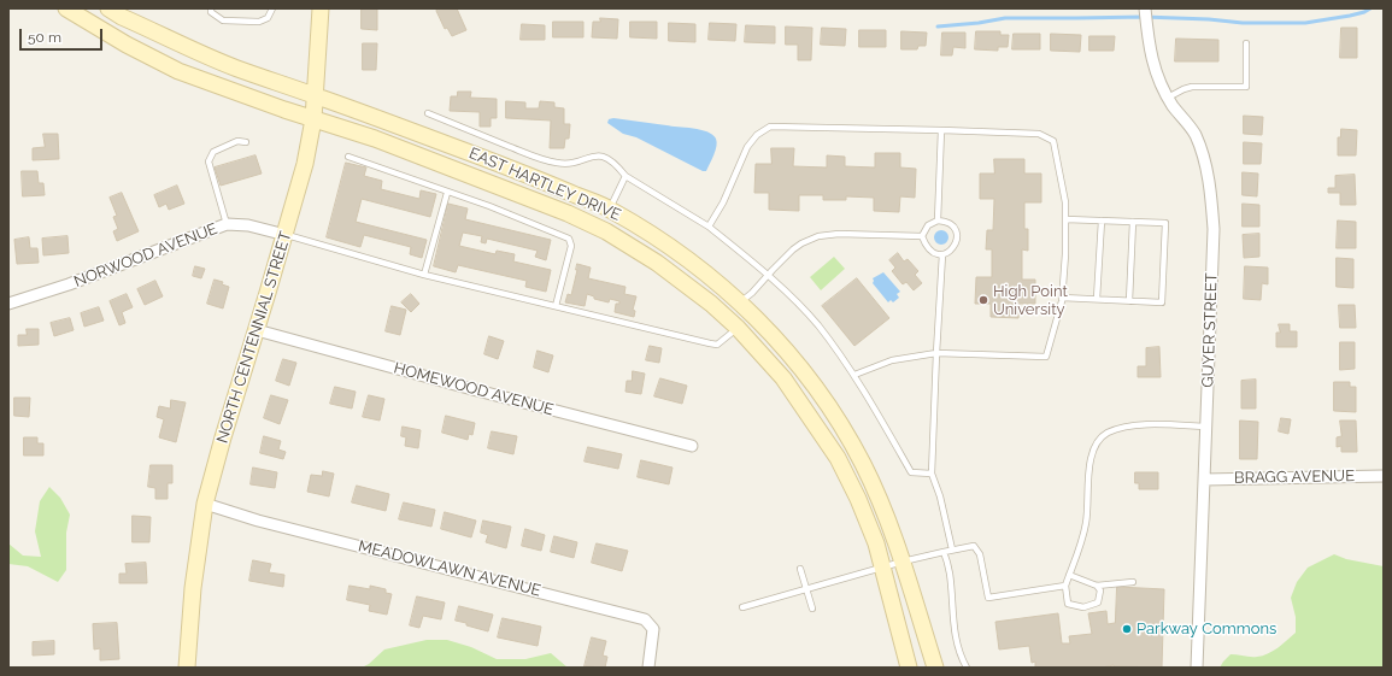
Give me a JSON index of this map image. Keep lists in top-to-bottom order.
{
  "streets": {
    "main road": ["EAST HARTLEY DRIVE", "NORTH CENTENNIAL STREET"],
    "street": [
      "NORWOOD AVENUE",
      "GUYER STREET",
      "HOMEWOOD AVENUE",
      "BRAGG AVENUE",
      "MEADOWLAWN AVENUE"
    ]
  },
  "crossings": [
    ["EAST HARTLEY DRIVE", "NORTH CENTENNIAL STREET"],
    ["NORWOOD AVENUE", "NORTH CENTENNIAL STREET"],
    ["GUYER STREET", "BRAGG AVENUE"],
    ["NORTH CENTENNIAL STREET", "HOMEWOOD AVENUE"],
    ["NORTH CENTENNIAL STREET", "MEADOWLAWN AVENUE"]
  ],
  "places": ["High Point University", "Parkway Commons"],
  "scale_bar": "50 m"
}
